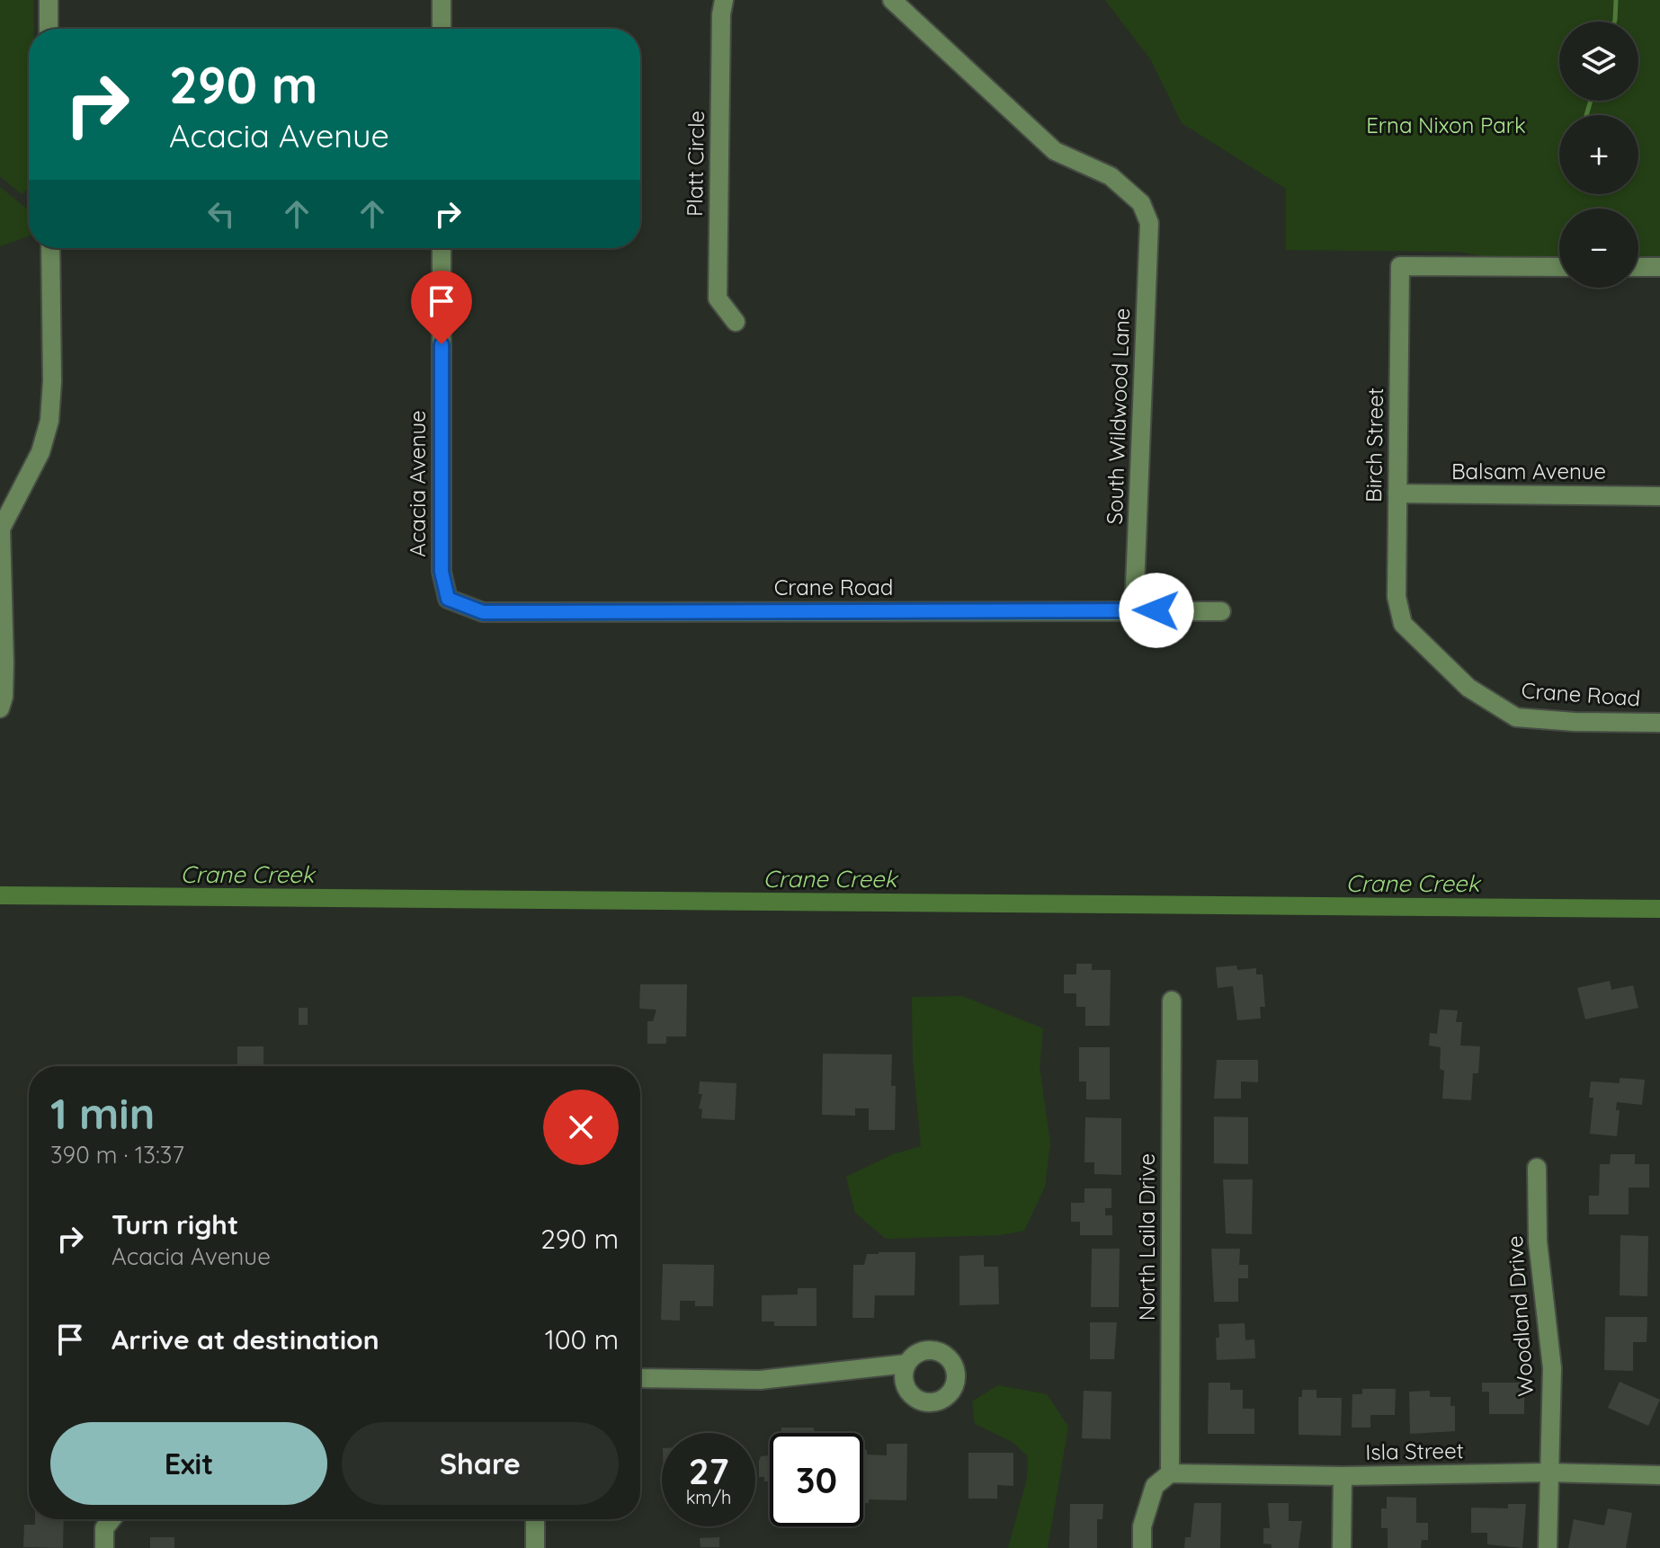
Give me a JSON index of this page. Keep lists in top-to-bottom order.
{
  "streets": {
    "street": [
      "Platt Circle",
      "South Wildwood Lane",
      "Birch Street",
      "Balsam Avenue",
      "Acacia Avenue",
      "Crane Road",
      "North Laila Drive",
      "Woodland Drive",
      "Isla Street"
    ]
  },
  "crossings": [
    ["South Wildwood Lane", "Crane Road"],
    ["Birch Street", "Balsam Avenue"],
    ["Birch Street", "Crane Road"],
    ["Acacia Avenue", "Crane Road"],
    ["North Laila Drive", "Isla Street"],
    ["Woodland Drive", "Isla Street"]
  ],
  "water": ["Crane Creek"],
  "parks": ["Erna Nixon Park"],
  "page": {
    "map_buttons": ["+", "−"],
    "turn": ["290 m", "Acacia Avenue"],
    "heading": ["1 min", "390 m · 13:37"],
    "list": [
      {
        "name": "Turn right",
        "note": "Acacia Avenue",
        "value": "290 m"
      },
      {
        "name": "Arrive at destination",
        "value": "100 m"
      }
    ],
    "buttons": ["Exit", "Share"],
    "speed": "27 km/h",
    "limit": "30"
  }
}
